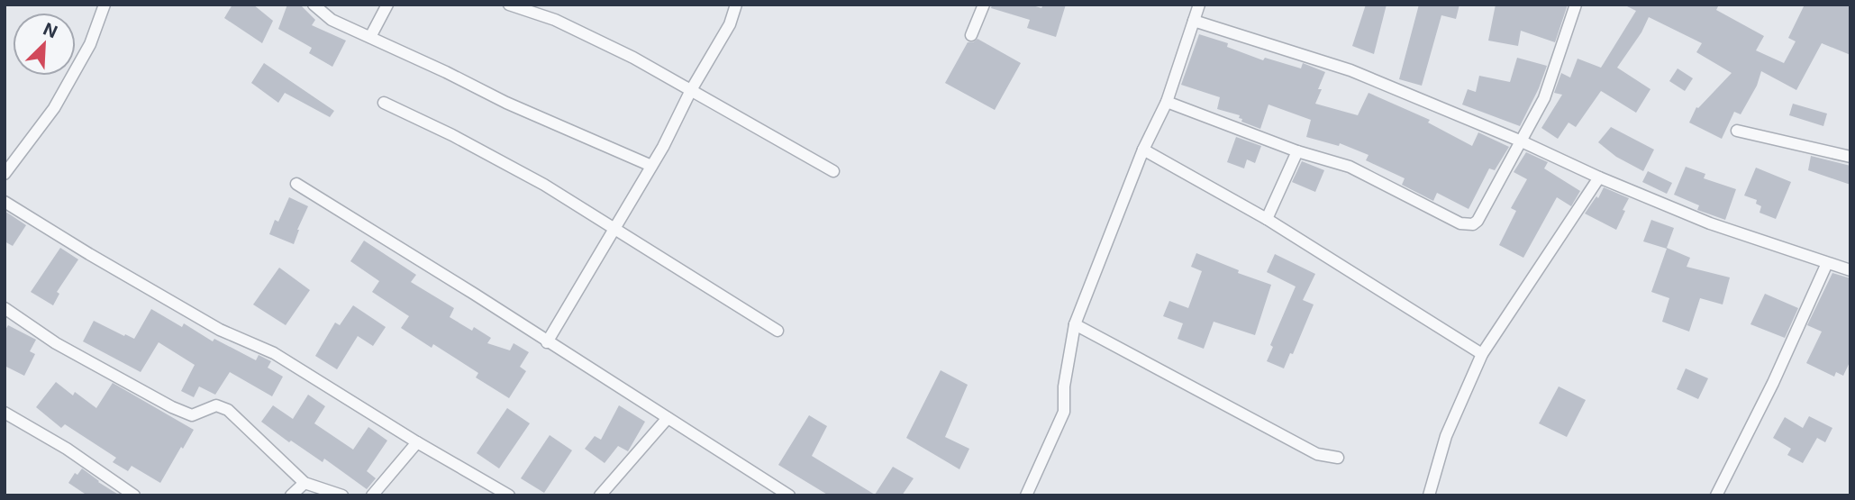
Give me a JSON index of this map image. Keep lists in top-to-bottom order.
{
  "north": "top right"
}
